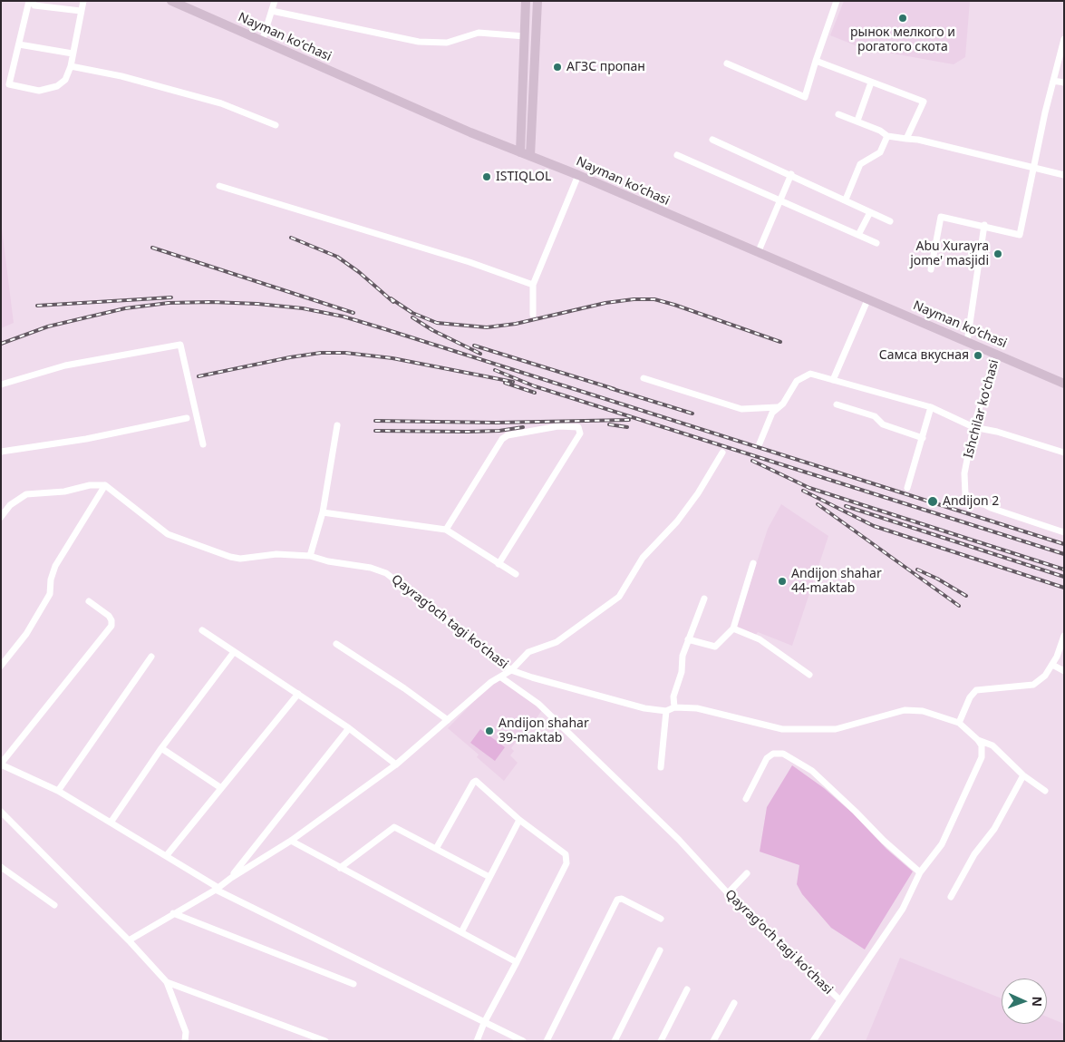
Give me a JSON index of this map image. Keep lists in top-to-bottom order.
{
  "streets": {
    "main road": ["Nayman koʻchasi"],
    "street": ["Ishchilar koʻchasi", "Qayragʻoch tagi koʻchasi"]
  },
  "crossings": [
    ["Nayman koʻchasi", "Ishchilar koʻchasi"]
  ],
  "places": [
    "рынок мелкого и рогатого скота",
    "АГЗС пропан",
    "ISTIQLOL",
    "Abu Xurayra jome' masjidi",
    "Самса вкусная",
    "Andijon 2",
    "Andijon shahar 44-maktab",
    "Andijon shahar 39-maktab"
  ],
  "north": "right"
}
